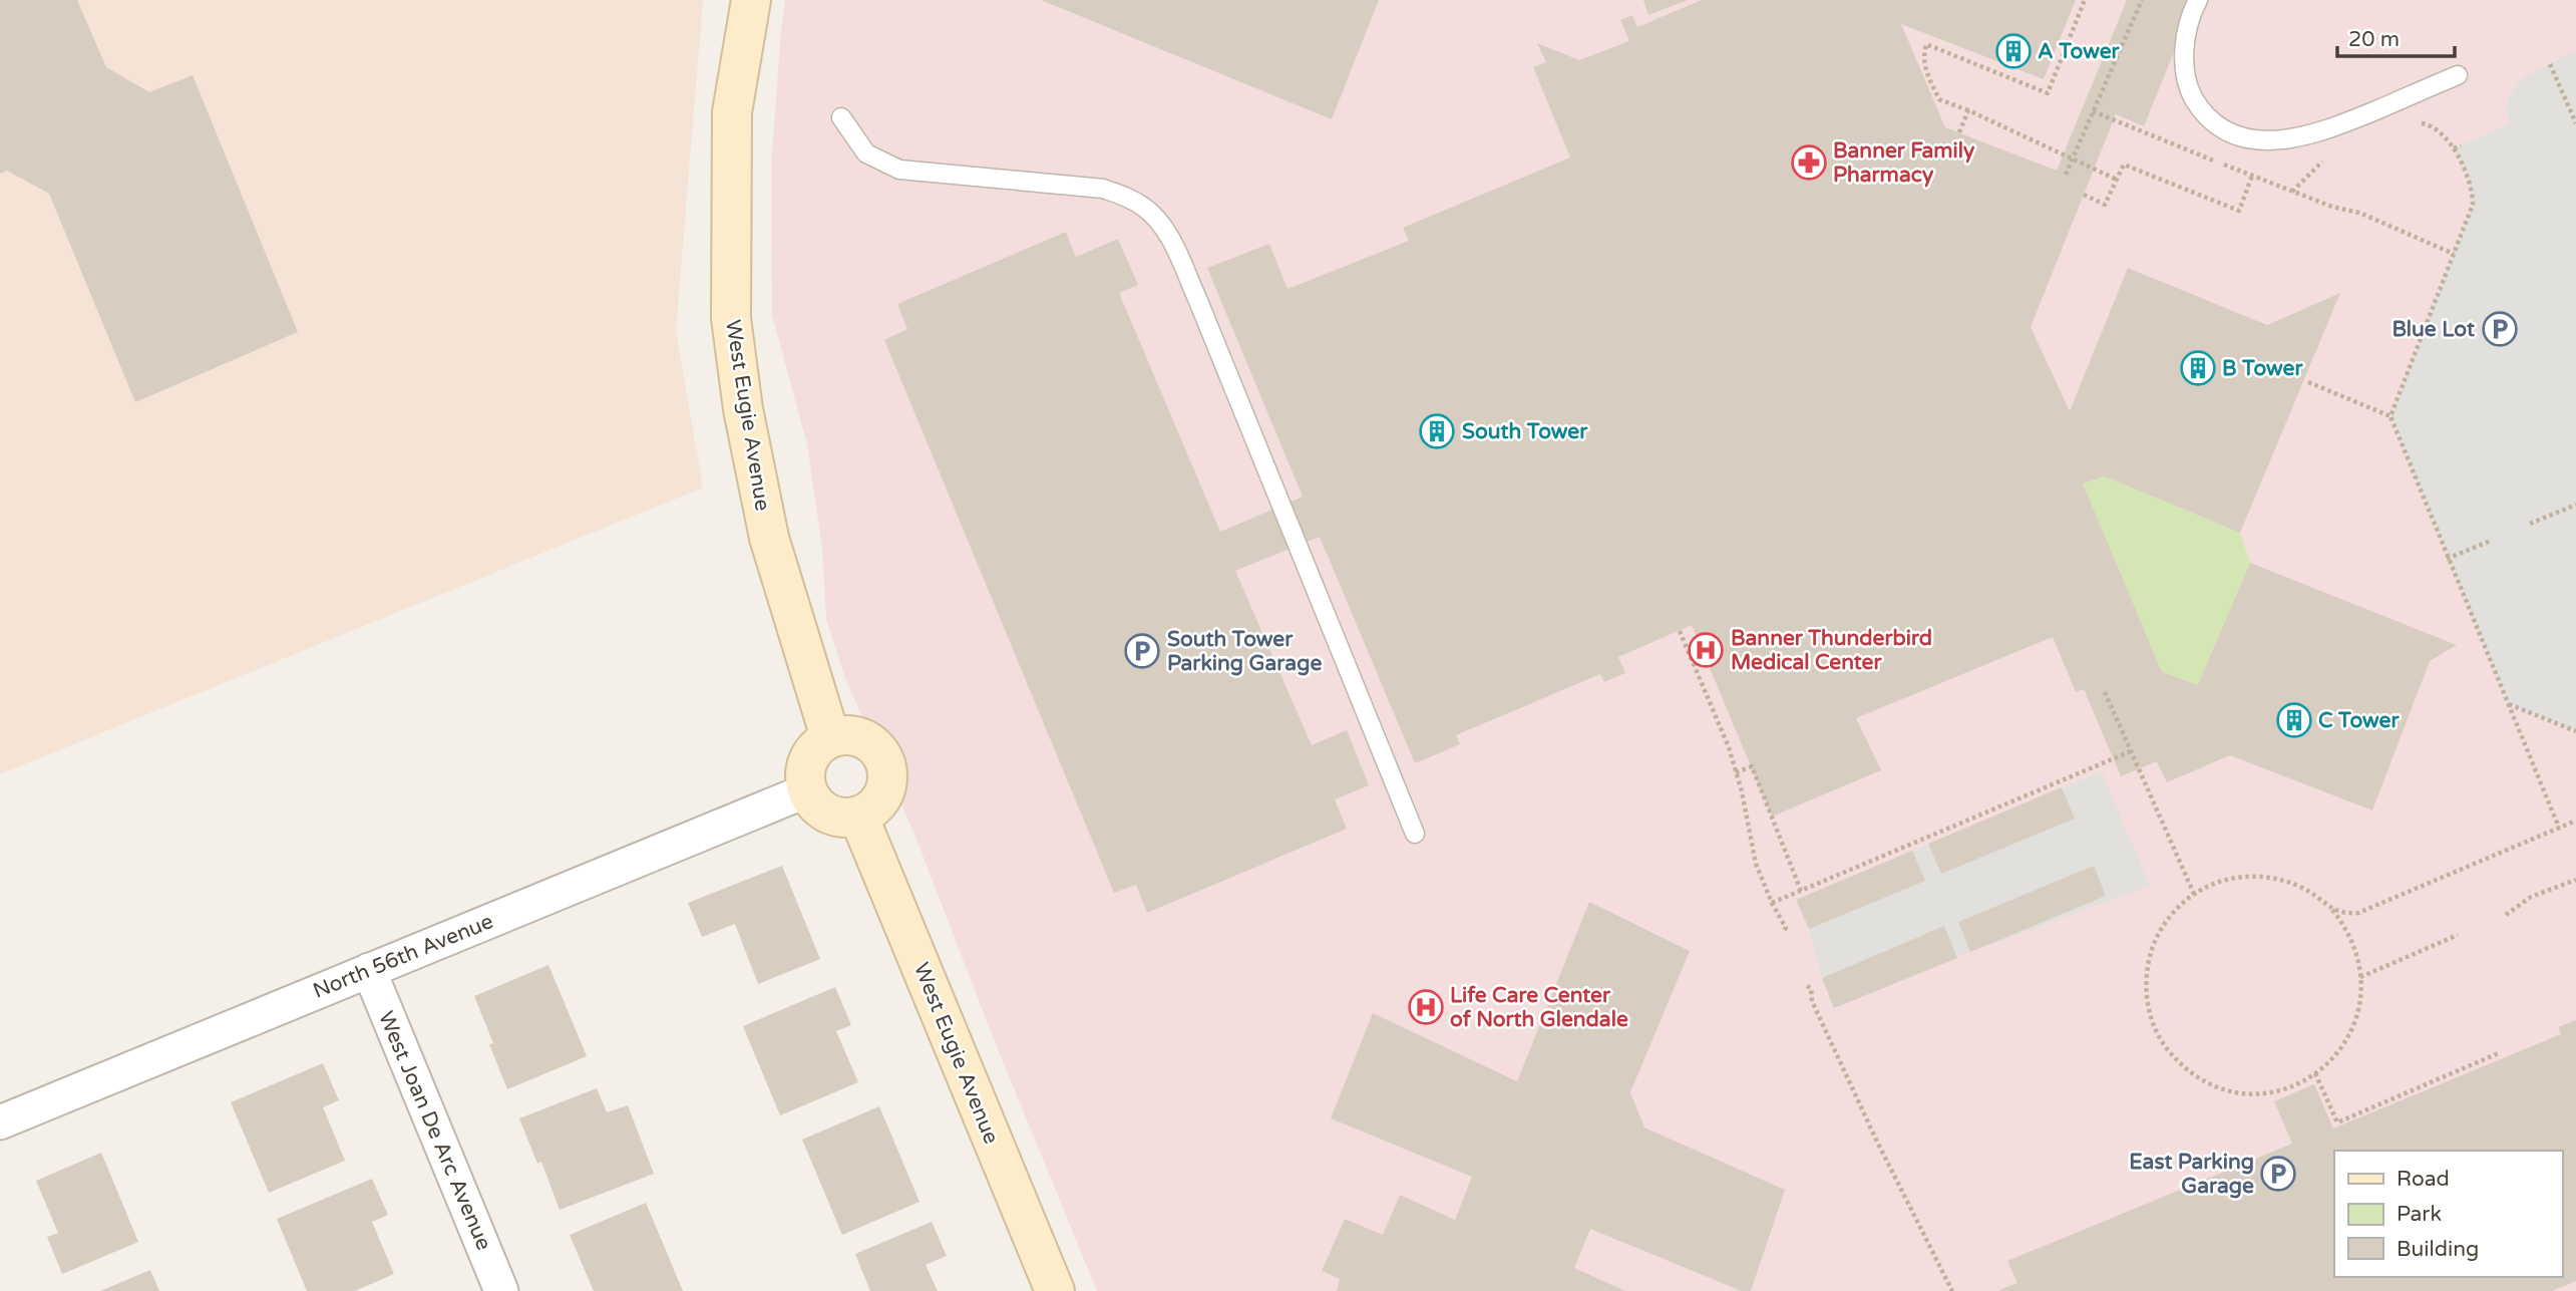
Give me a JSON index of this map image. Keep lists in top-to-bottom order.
{
  "streets": {
    "street": ["West Eugie Avenue", "North 56th Avenue", "West Joan De Arc Avenue"]
  },
  "crossings": [
    ["West Eugie Avenue", "North 56th Avenue"],
    ["North 56th Avenue", "West Joan De Arc Avenue"]
  ],
  "places": {
    "building": [
      "A Tower",
      "B Tower",
      "South Tower",
      "C Tower"
    ],
    "pharmacy": ["Banner Family Pharmacy"],
    "parking": ["Blue Lot", "South Tower Parking Garage", "East Parking Garage"],
    "hospital": ["Banner Thunderbird Medical Center", "Life Care Center of North Glendale"]
  },
  "legend": ["Road", "Park", "Building"],
  "scale_bar": "20 m"
}
